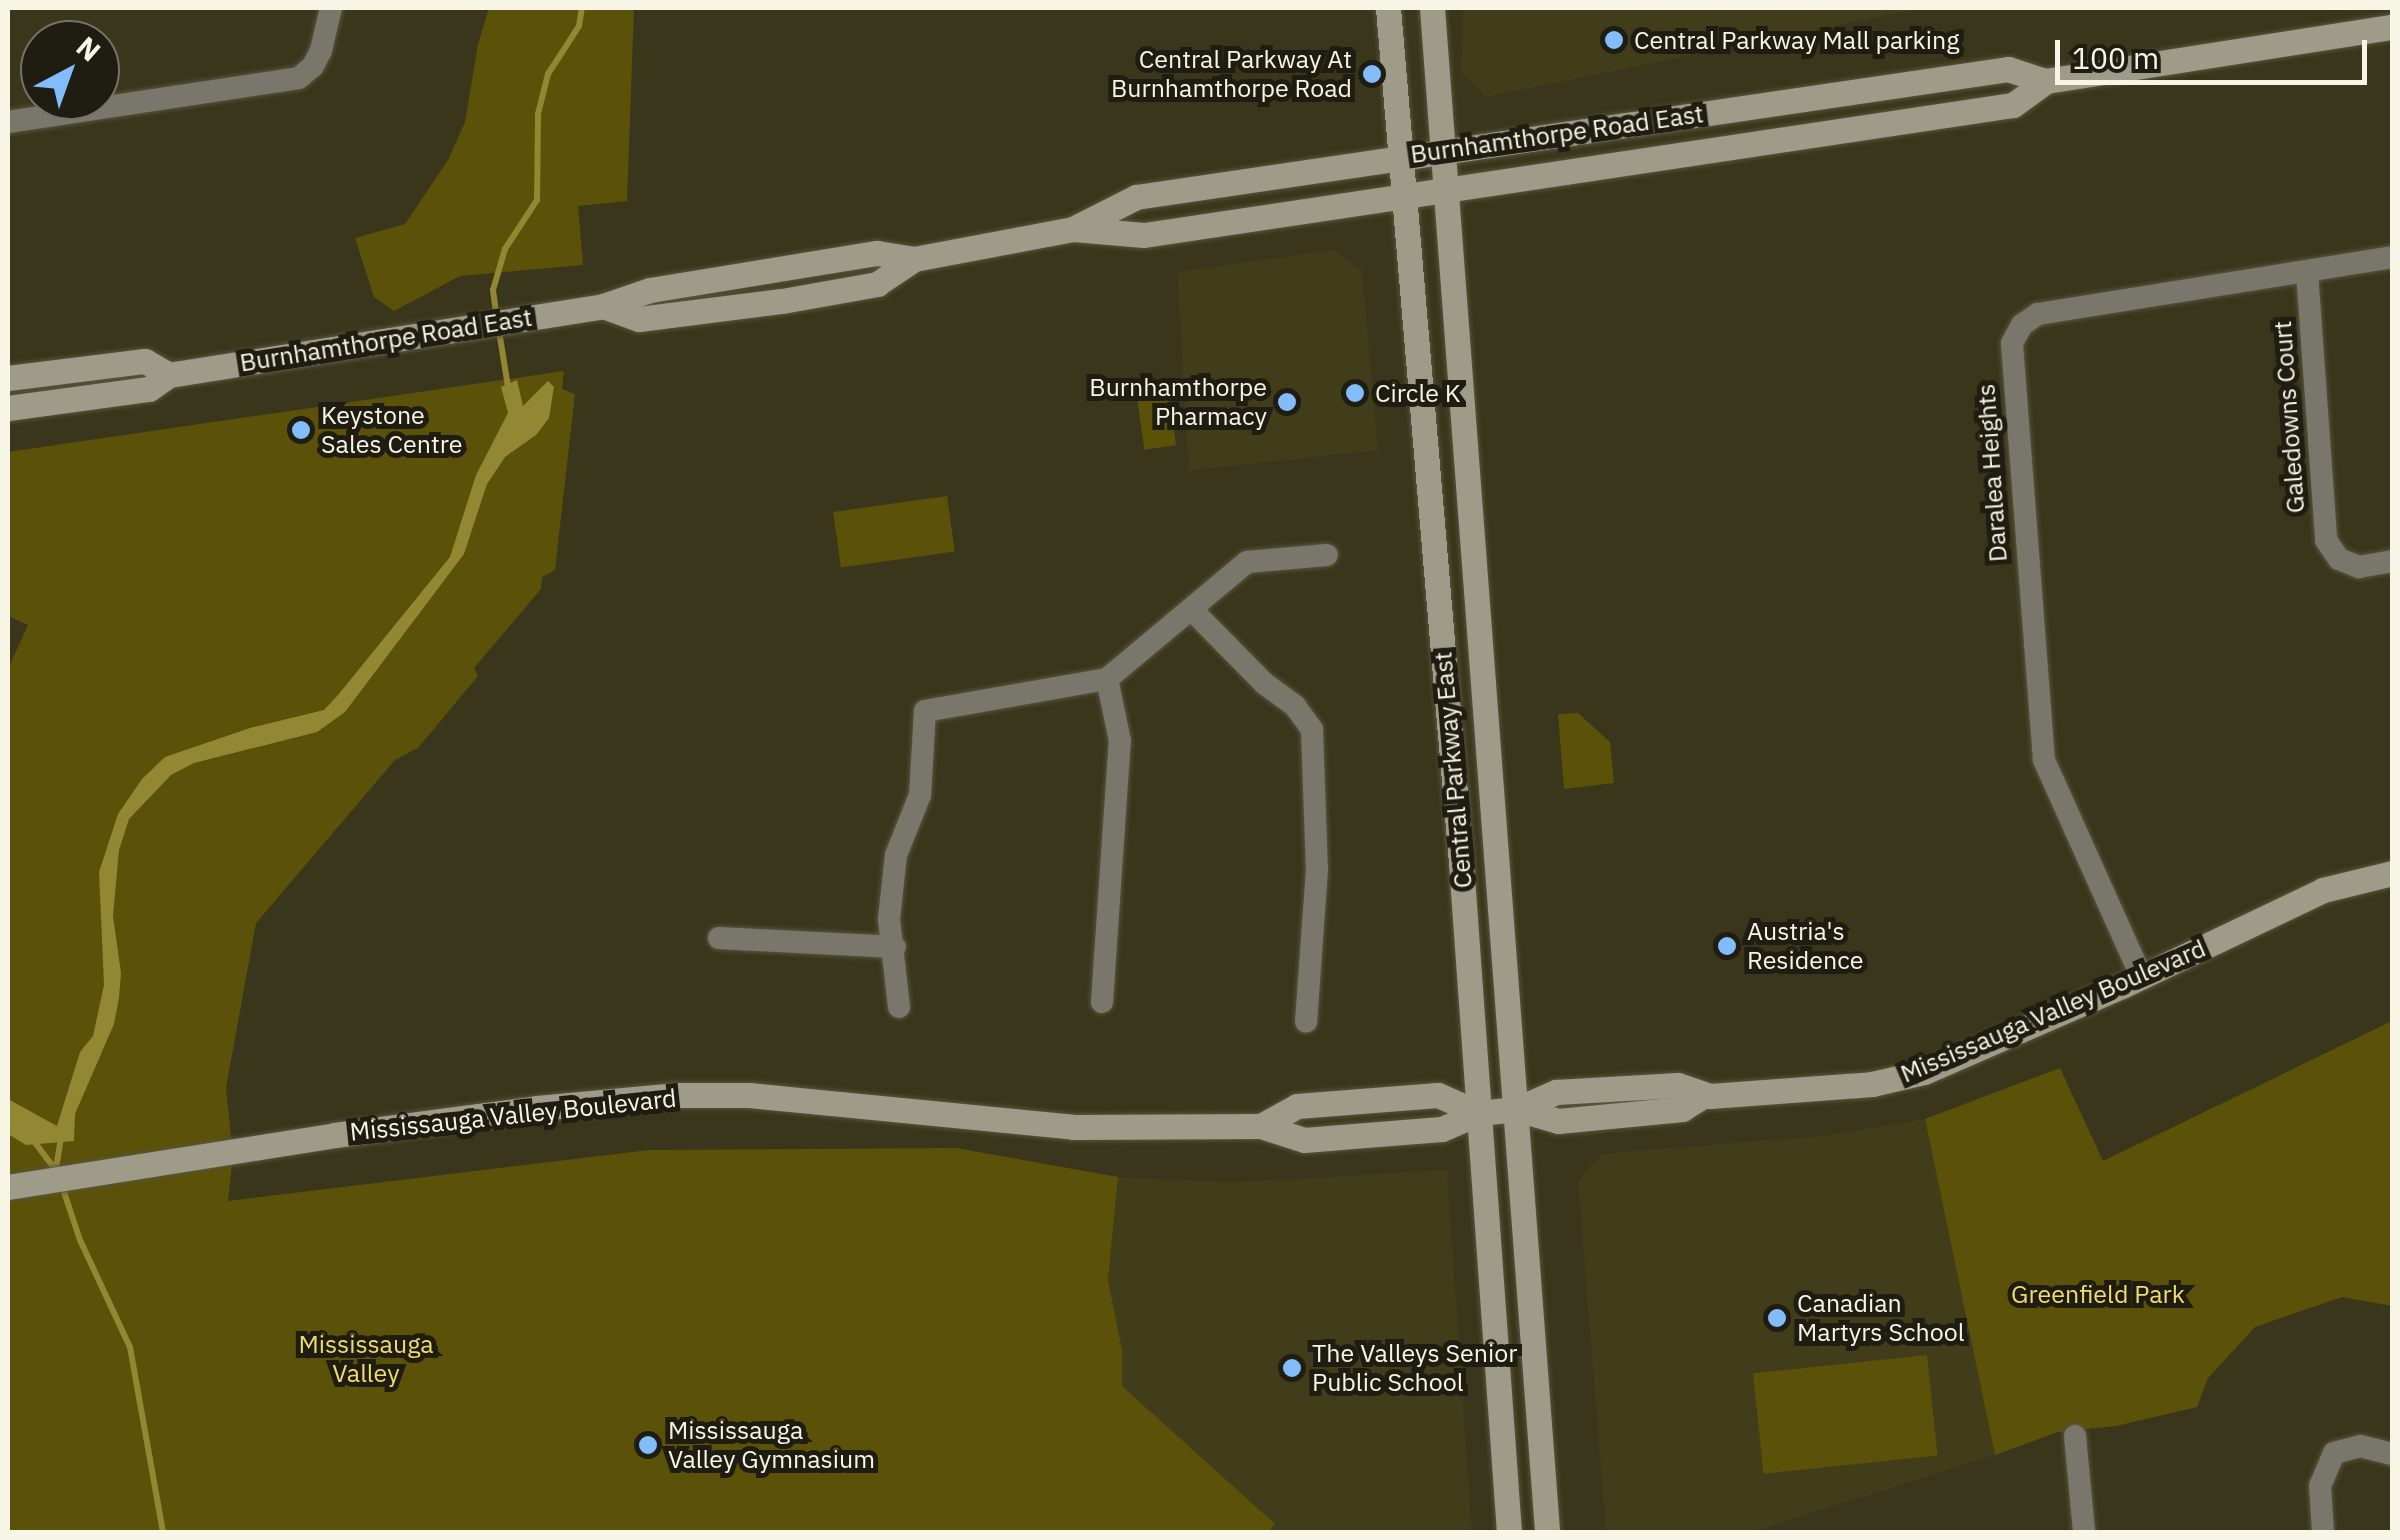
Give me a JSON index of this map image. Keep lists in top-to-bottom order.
{
  "streets": {
    "street": [
      "Burnhamthorpe Road East",
      "Galedowns Court",
      "Daralea Heights",
      "Central Parkway East",
      "Mississauga Valley Boulevard"
    ]
  },
  "crossings": [
    ["Burnhamthorpe Road East", "Central Parkway East"],
    ["Galedowns Court", "Daralea Heights"],
    ["Daralea Heights", "Mississauga Valley Boulevard"],
    ["Central Parkway East", "Mississauga Valley Boulevard"]
  ],
  "parks": ["Greenfield Park", "Mississauga Valley"],
  "places": [
    "Central Parkway Mall parking",
    "Central Parkway At Burnhamthorpe Road",
    "Circle K",
    "Burnhamthorpe Pharmacy",
    "Keystone Sales Centre",
    "Austria's Residence",
    "Canadian Martyrs School",
    "The Valleys Senior Public School",
    "Mississauga Valley Gymnasium"
  ],
  "scale_bar": "100 m",
  "north": "top right"
}
